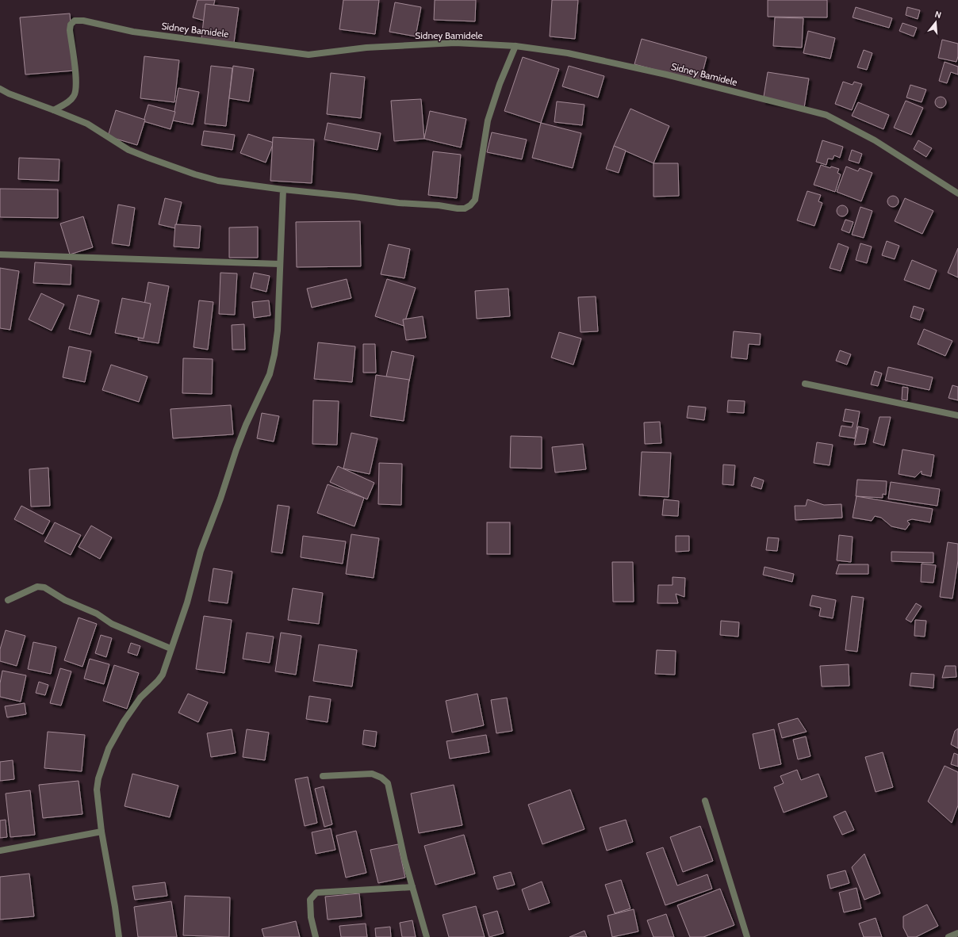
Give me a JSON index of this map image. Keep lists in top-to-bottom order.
{
  "streets": {
    "street": ["Sidney Bamidele"]
  },
  "north": "top"
}
